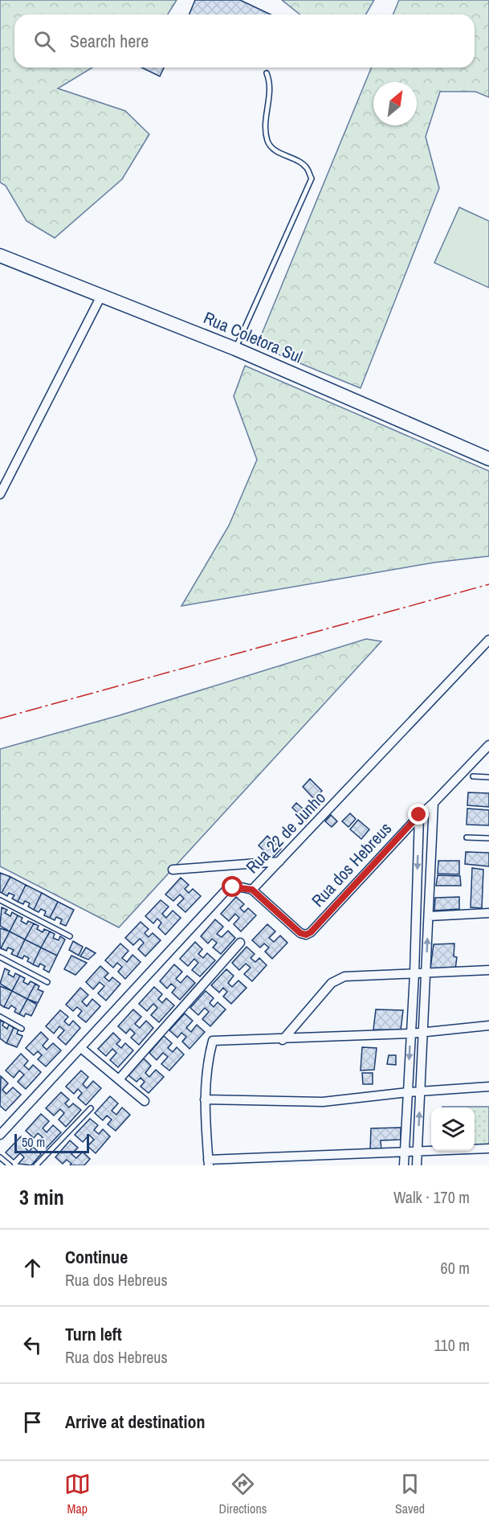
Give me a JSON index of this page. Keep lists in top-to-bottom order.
{
  "streets": {
    "street": ["Rua Coletora Sul", "Rua 22 de Junho", "Rua dos Hebreus"]
  },
  "crossings": [
    ["Rua 22 de Junho", "Rua dos Hebreus"]
  ],
  "scale_bar": "50 m",
  "north": "top right",
  "page": {
    "search": "Search here",
    "scale": "50 m",
    "heading": ["3 min", "Walk · 170 m"],
    "list": [
      ["Continue", "Rua dos Hebreus", "60 m"],
      ["Turn left", "Rua dos Hebreus", "110 m"],
      "Arrive at destination"
    ],
    "nav": ["Map", "Directions", "Saved"]
  }
}
